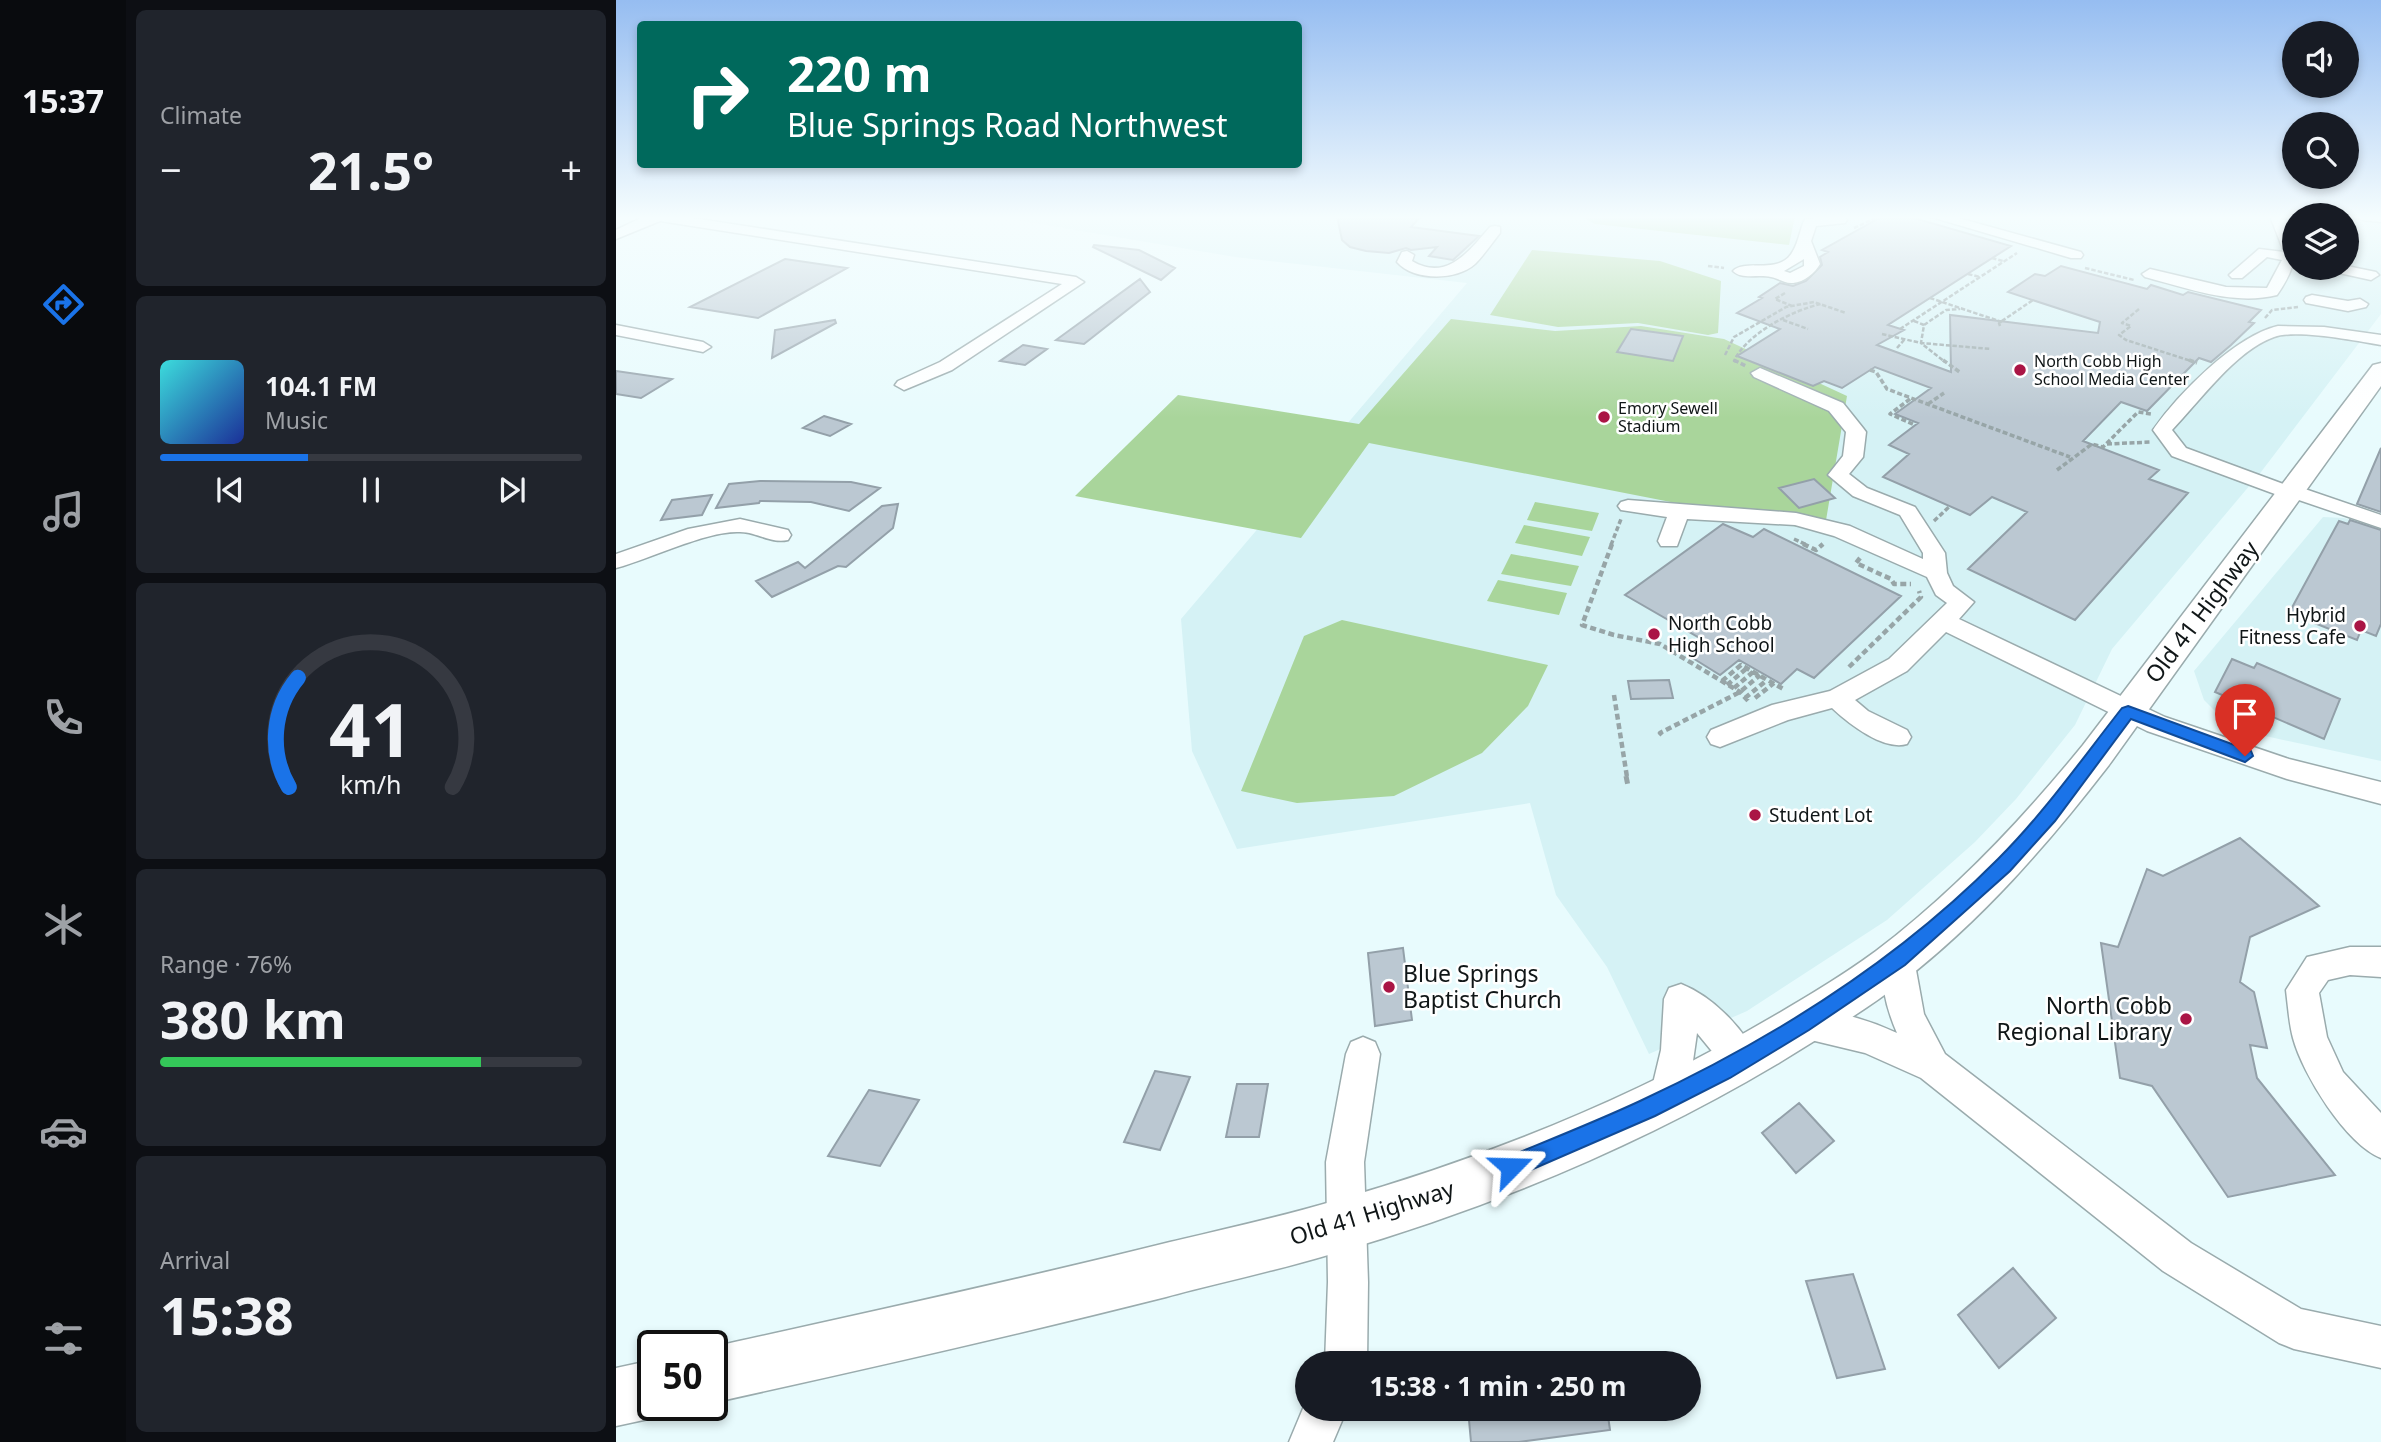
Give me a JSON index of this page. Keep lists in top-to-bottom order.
{
  "streets": {
    "main road": ["Old 41 Highway"]
  },
  "places": [
    "North Cobb High School Media Center",
    "Emory Sewell Stadium",
    "Hybrid Fitness Cafe",
    "North Cobb High School",
    "Student Lot",
    "Blue Springs Baptist Church",
    "North Cobb Regional Library"
  ],
  "page": {
    "tabs": "15:37",
    "tile": [
      "Climate",
      ["Range · 76%", "380 km"],
      ["Arrival", "15:38"]
    ],
    "turn": ["220 m", "Blue Springs Road Northwest"],
    "heat": ["−", "21.5°", "+"],
    "song": ["104.1 FM", "Music"],
    "limit": "50",
    "trip": "15:38 · 1 min · 250 m",
    "gauge": ["41", "km/h"]
  }
}
